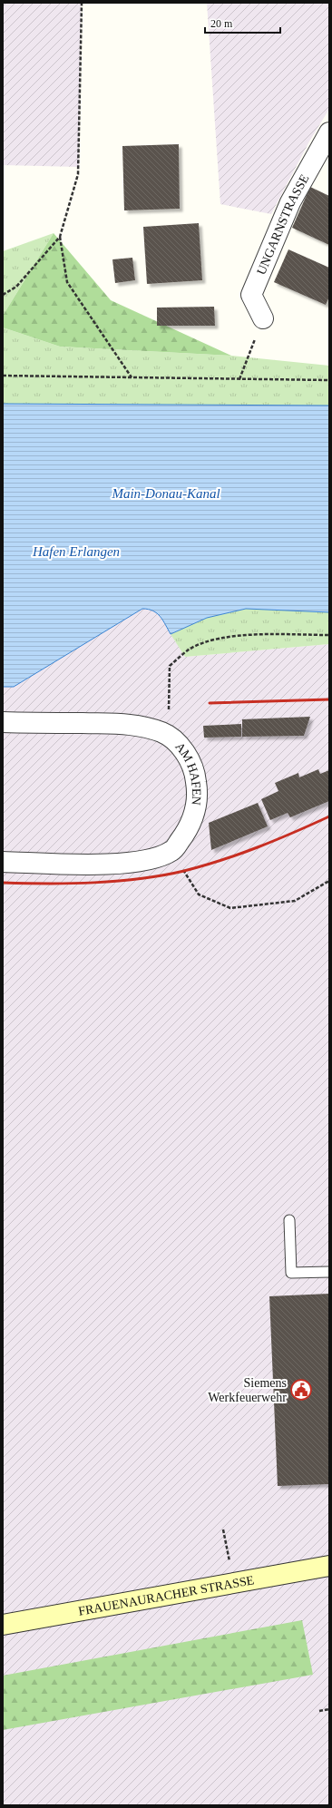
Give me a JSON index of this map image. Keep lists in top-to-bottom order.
{
  "streets": {
    "main road": ["FRAUENAURACHER STRASSE"],
    "street": ["UNGARNSTRASSE", "AM HAFEN"]
  },
  "water": ["Main-Donau-Kanal", "Hafen Erlangen"],
  "places": {
    "public building": ["Siemens Werkfeuerwehr"]
  },
  "scale_bar": "20 m"
}
